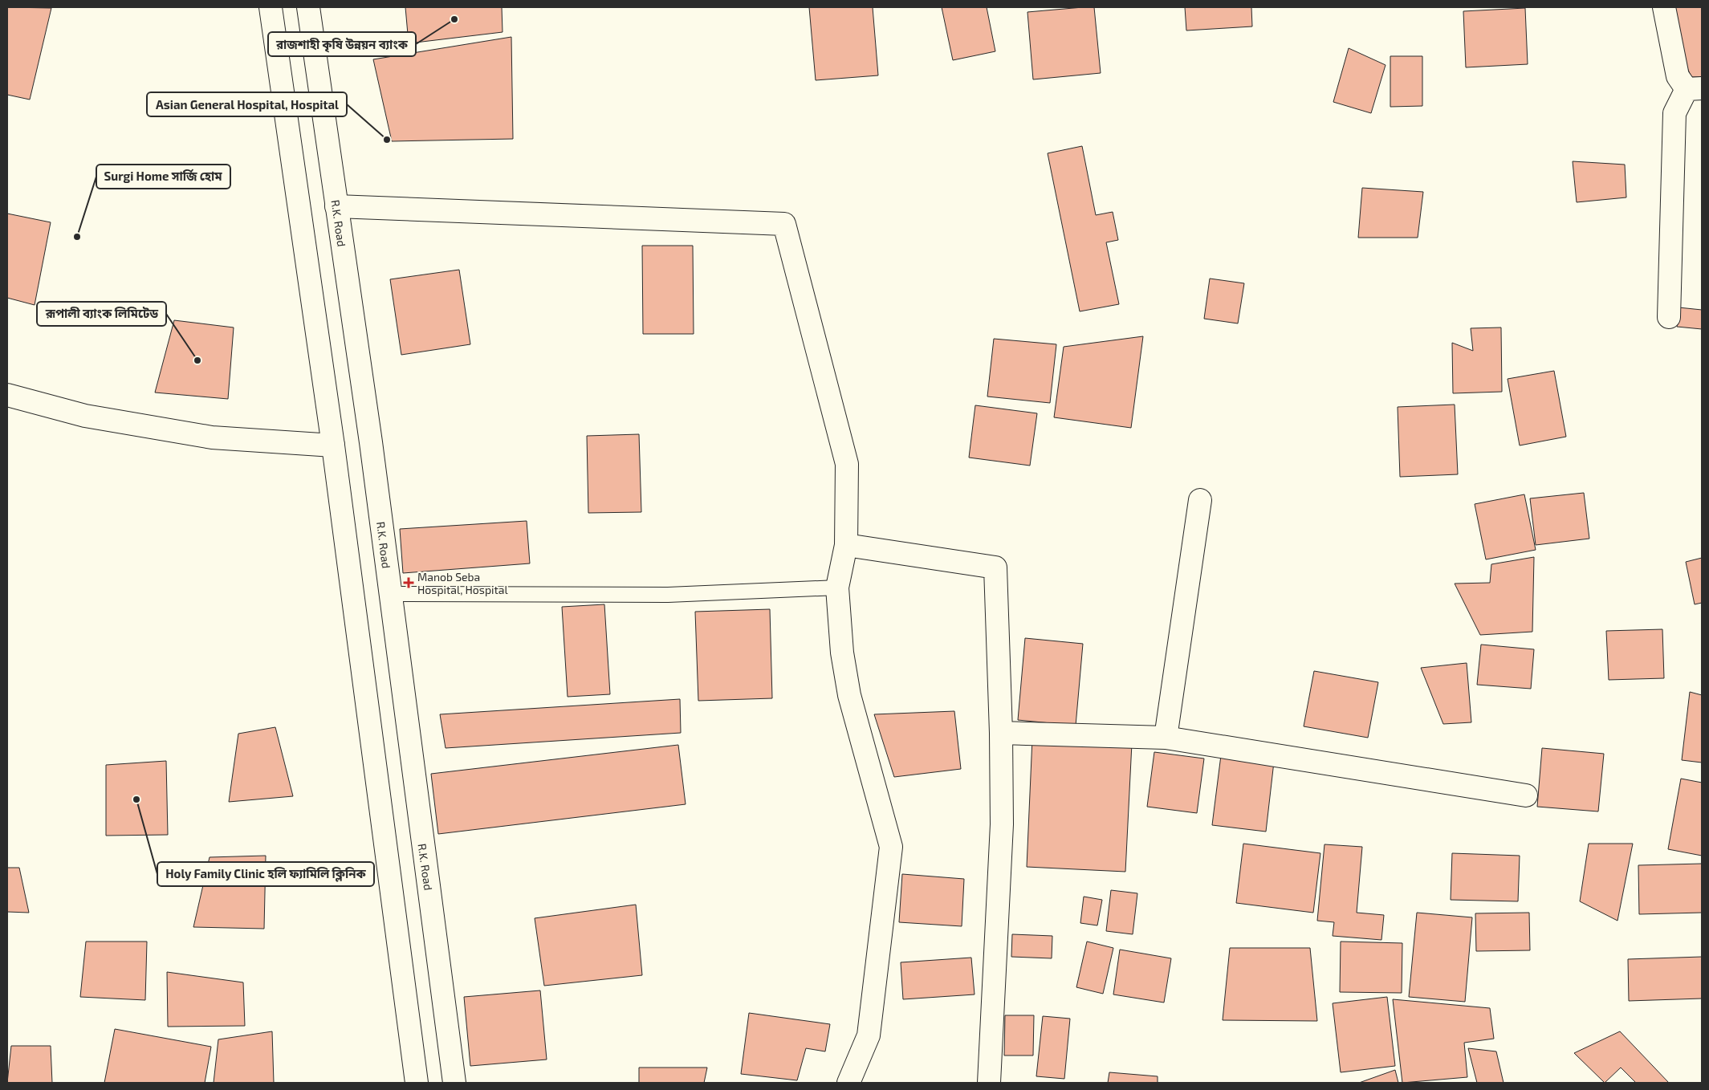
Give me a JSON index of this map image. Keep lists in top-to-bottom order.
{
  "streets": {
    "main road": ["R.K. Road"]
  },
  "places": {
    "other": [
      "রাজশাহী কৃষি উন্নয়ন ব্যাংক",
      "Asian General Hospital, Hospital",
      "Surgi Home সার্জি হোম",
      "রূপালী ব্যাংক লিমিটেড",
      "Holy Family Clinic হলি ফ্যামিলি ক্লিনিক"
    ],
    "health": ["Manob Seba Hospital, Hospital"]
  }
}
